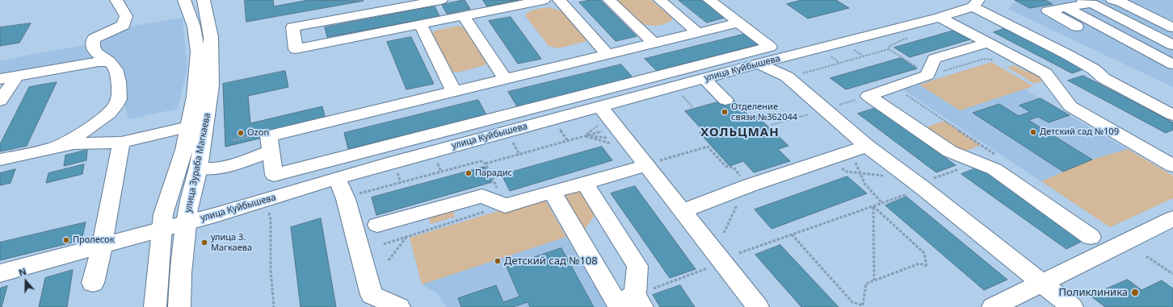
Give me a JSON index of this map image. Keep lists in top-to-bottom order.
{
  "streets": {
    "street": ["улица Куйбышева", "улица Зураба Магкаева"]
  },
  "crossings": [
    ["улица Куйбышева", "улица Зураба Магкаева"]
  ],
  "districts": ["ХОЛЬЦМАН"],
  "places": [
    "Отделение связи №362044",
    "Детский сад №109",
    "Ozon",
    "Парадис",
    "Пролесок",
    "улица З. Магкаева",
    "Детский сад №108",
    "Поликлиника"
  ],
  "north": "top"
}
